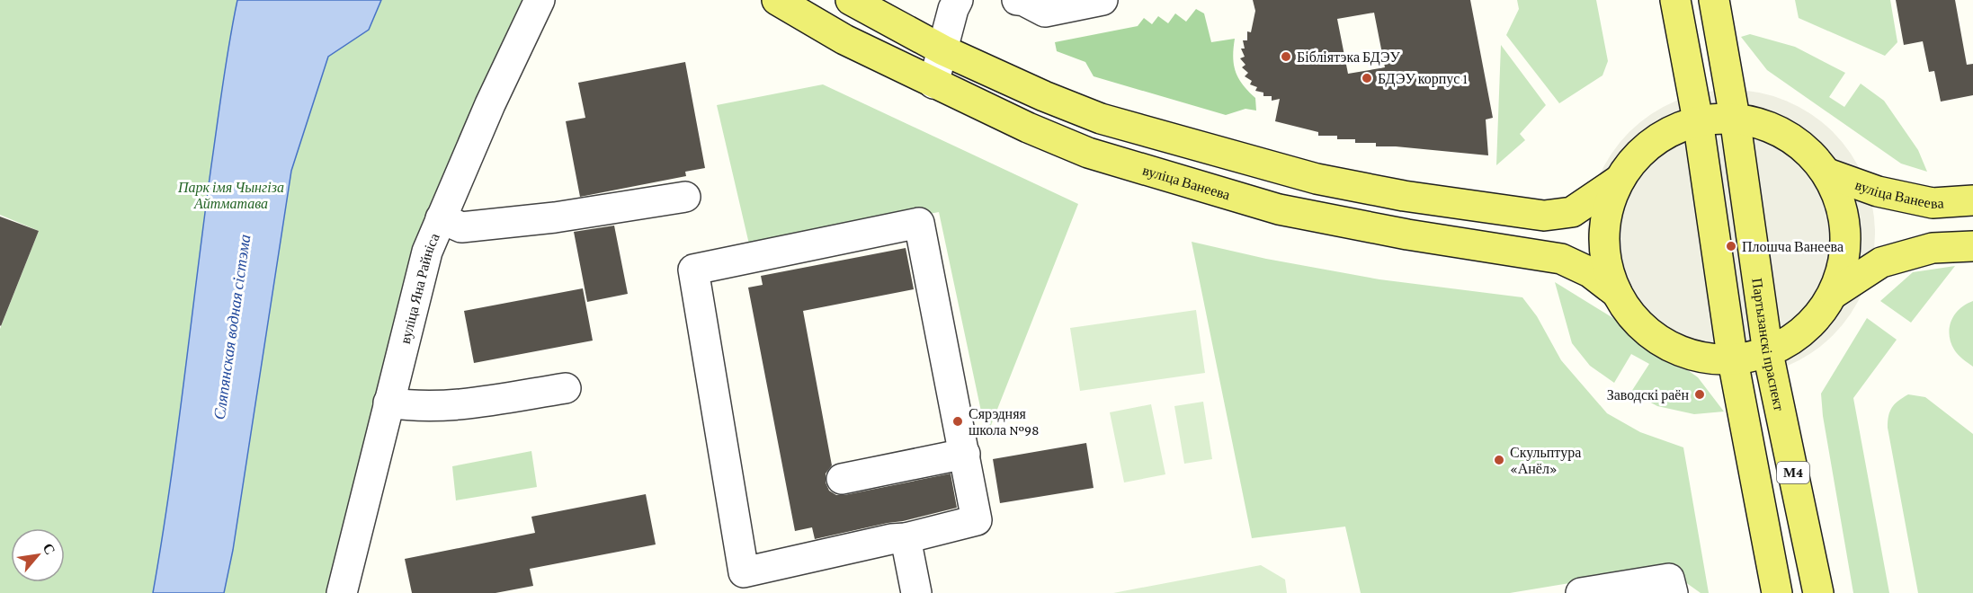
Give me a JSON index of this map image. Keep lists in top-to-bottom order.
{
  "streets": {
    "main road": ["вуліца Ванеева", "Партызанскі праспект", "М4"],
    "street": ["вуліца Яна Райніса"]
  },
  "water": ["Сляпянская водная сістэма"],
  "parks": ["Парк імя Чынгіза Айтматава"],
  "places": [
    "Бібліятэка БДЭУ",
    "БДЭУ корпус 1",
    "Плошча Ванеева",
    "Заводскі раён",
    "Сярэдняя школа №98",
    "Скульптура «Анёл»"
  ],
  "north": "top right"
}
